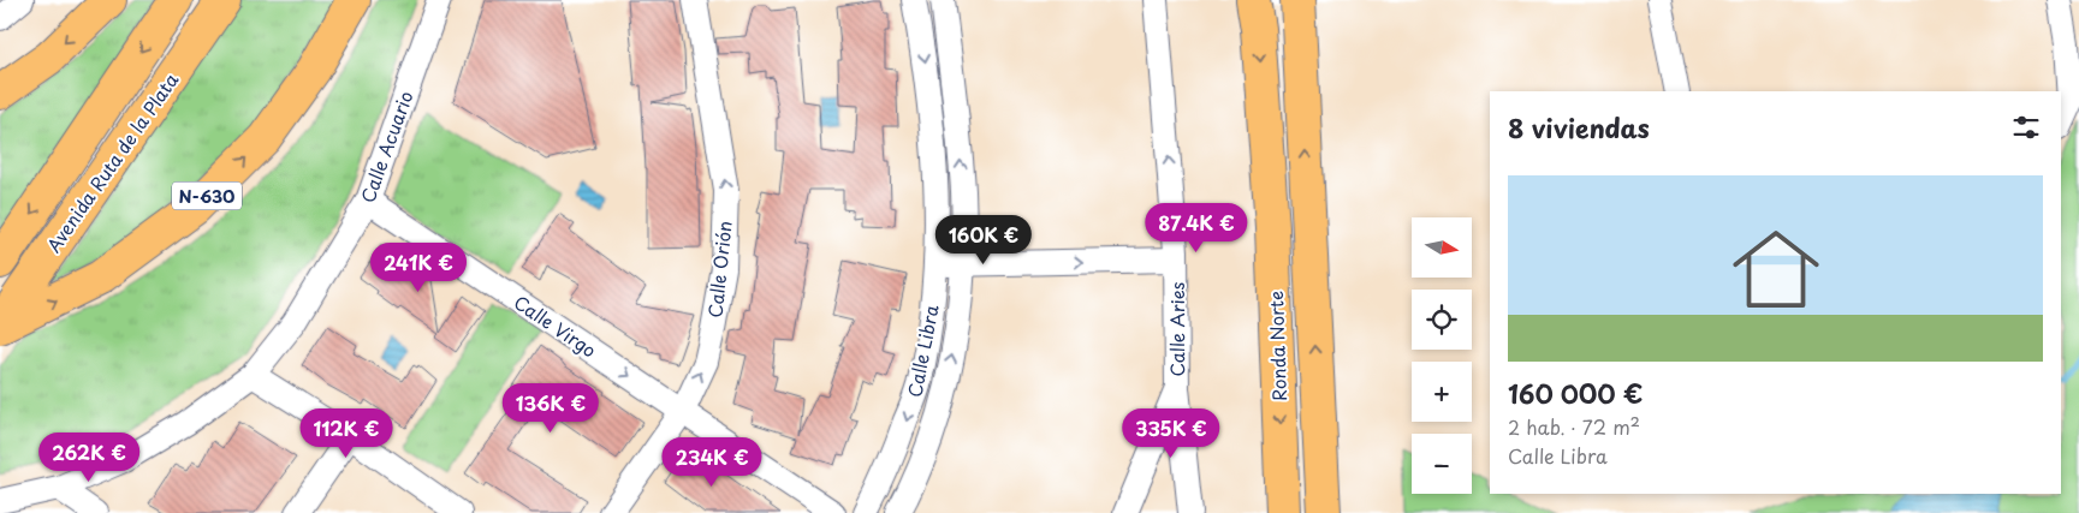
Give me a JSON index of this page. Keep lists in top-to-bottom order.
{
  "streets": {
    "main road": ["Avenida Ruta de la Plata", "N-630", "Ronda Norte"],
    "street": [
      "Calle Acuario",
      "Calle Orión",
      "Calle Virgo",
      "Calle Aries",
      "Calle Libra"
    ]
  },
  "crossings": [
    ["Calle Acuario", "Calle Virgo"],
    ["Avenida Ruta de la Plata", "N-630"],
    ["Calle Orión", "Calle Virgo"]
  ],
  "one_way": ["Calle Orión", "Calle Aries"],
  "north": "right",
  "page": {
    "heading": "8 viviendas",
    "list": [
      {
        "name": "160 000 €",
        "note": "2 hab. · 72 m² · Calle Libra"
      }
    ],
    "price": [
      "87.4K €",
      "160K €",
      "241K €",
      "136K €",
      "112K €",
      "335K €",
      "262K €",
      "234K €"
    ],
    "map_buttons": ["+", "−"]
  }
}
